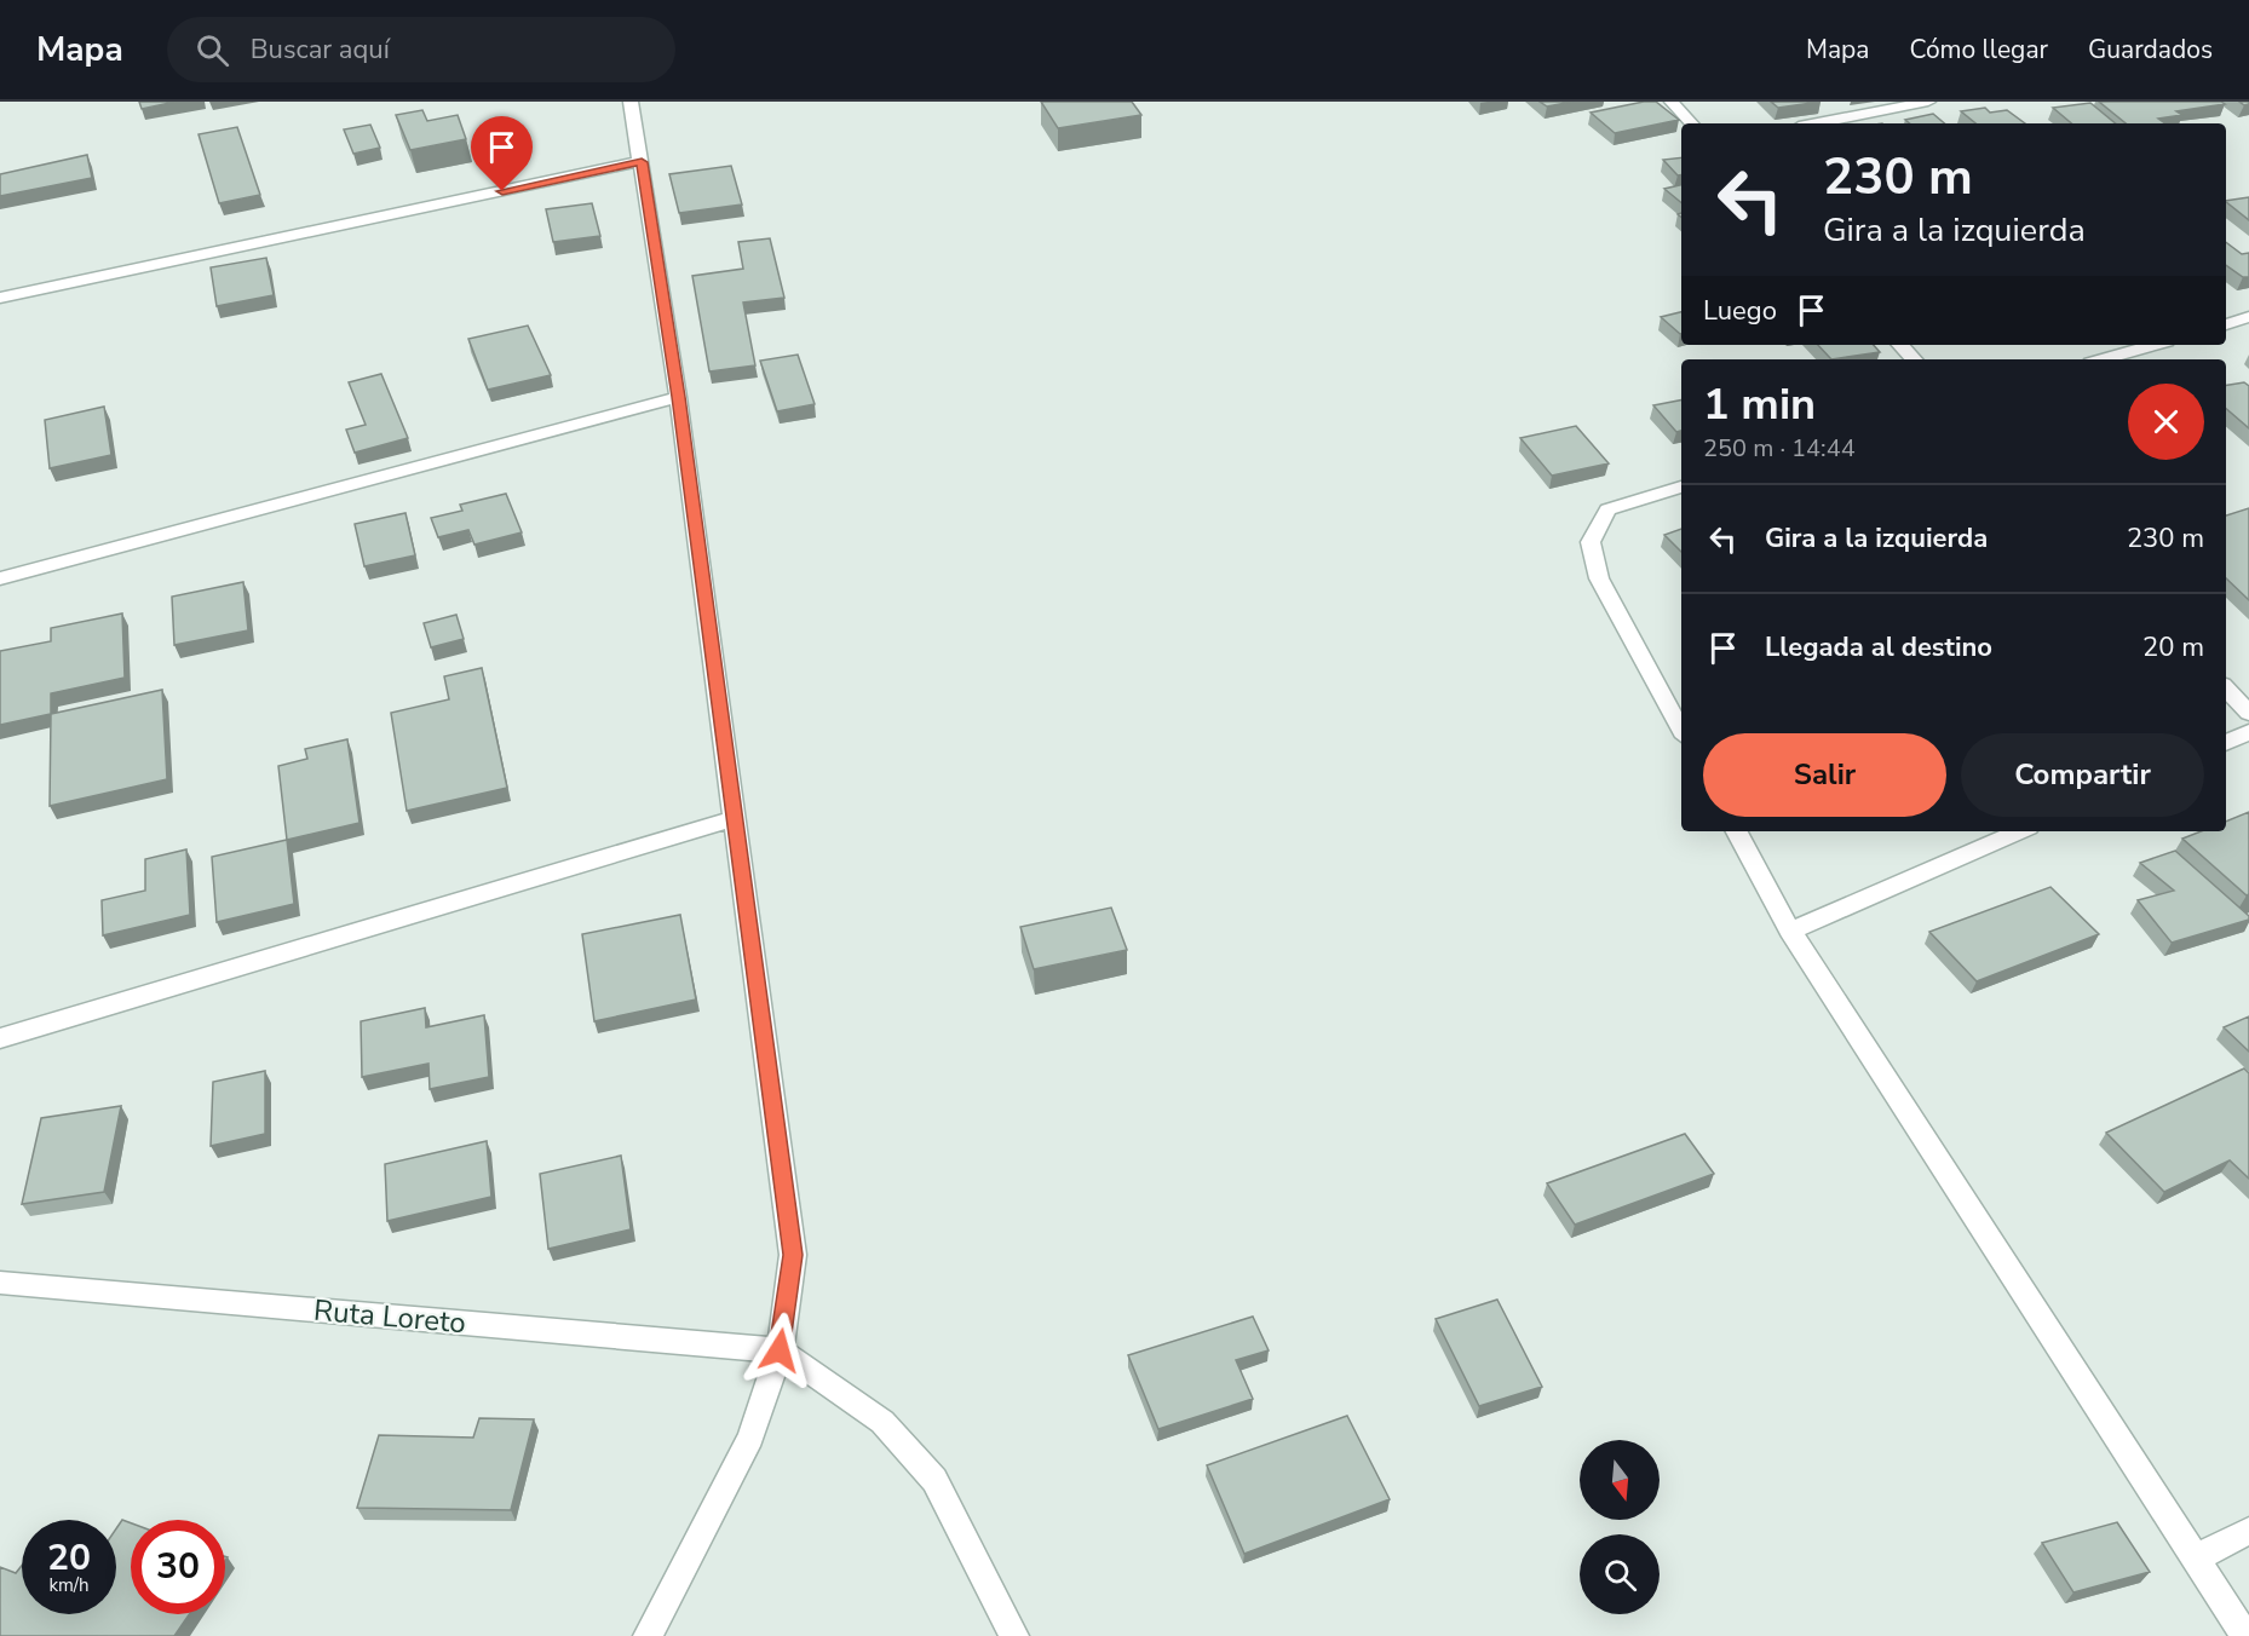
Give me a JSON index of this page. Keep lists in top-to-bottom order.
{
  "streets": {
    "street": ["Ruta Loreto"]
  },
  "north": "bottom",
  "page": {
    "header": "Mapa",
    "search": "Buscar aquí",
    "nav": ["Mapa", "Cómo llegar", "Guardados"],
    "turn": ["230 m", "Gira a la izquierda"],
    "then": "Luego",
    "heading": ["1 min", "250 m · 14:44"],
    "list": [
      {
        "name": "Gira a la izquierda",
        "value": "230 m"
      },
      {
        "name": "Llegada al destino",
        "value": "20 m"
      }
    ],
    "buttons": ["Salir", "Compartir"],
    "speed": "20 km/h",
    "limit": "30"
  }
}
